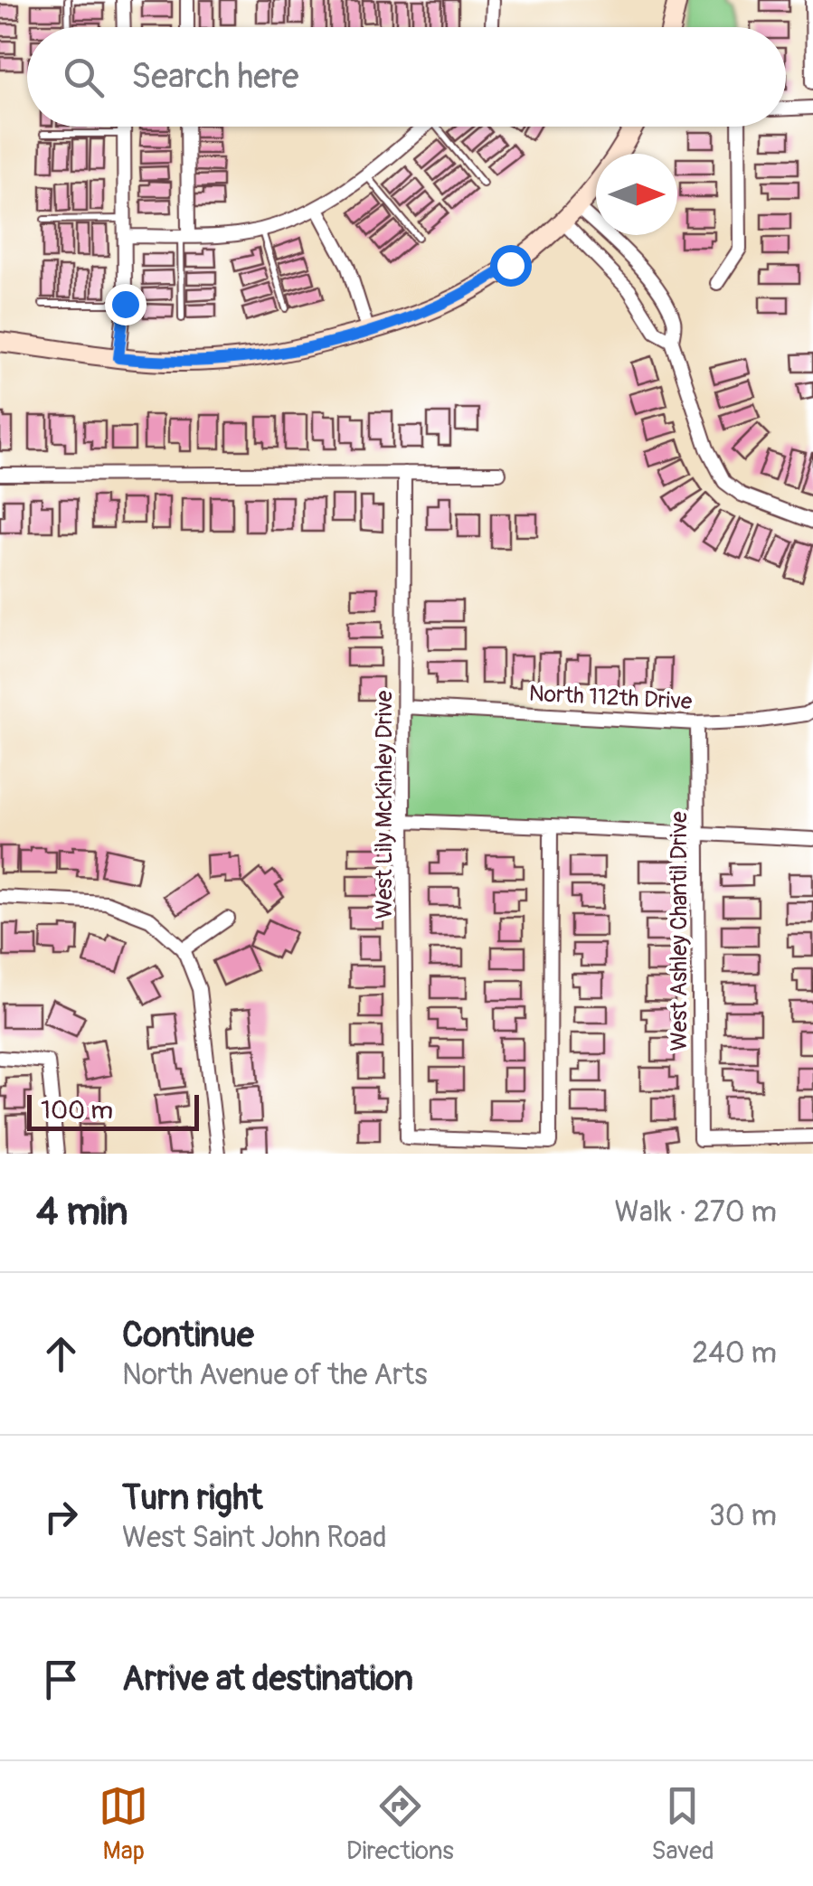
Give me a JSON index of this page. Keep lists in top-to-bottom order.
{
  "streets": {
    "street": ["North 112th Drive", "West Lily McKinley Drive", "West Ashley Chantil Drive"]
  },
  "crossings": [
    ["North 112th Drive", "West Lily McKinley Drive"],
    ["North 112th Drive", "West Ashley Chantil Drive"]
  ],
  "scale_bar": "100 m",
  "north": "right",
  "page": {
    "search": "Search here",
    "scale": "100 m",
    "heading": ["4 min", "Walk · 270 m"],
    "list": [
      ["Continue", "North Avenue of the Arts", "240 m"],
      ["Turn right", "West Saint John Road", "30 m"],
      "Arrive at destination"
    ],
    "nav": ["Map", "Directions", "Saved"]
  }
}
